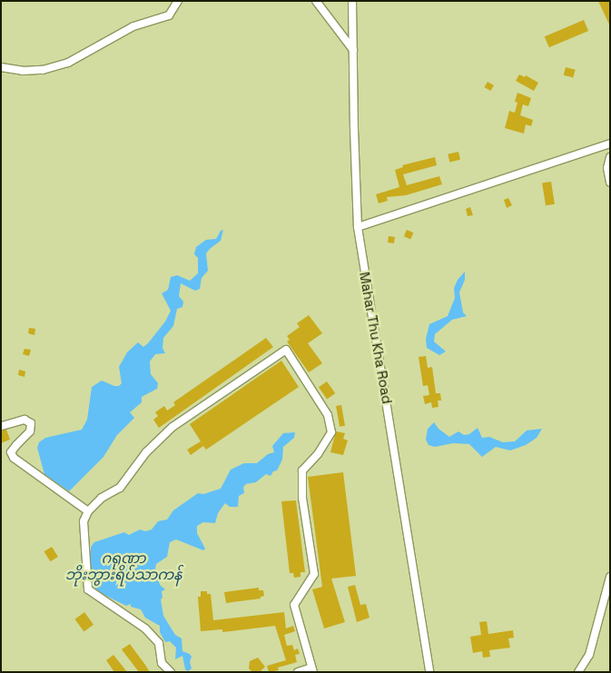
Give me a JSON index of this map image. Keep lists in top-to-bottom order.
{
  "streets": {
    "street": ["Mahar Thu Kha Road"]
  },
  "water": ["ဂရုဏာ ဘိုးဘွားရိပ်သာကန်"]
}
